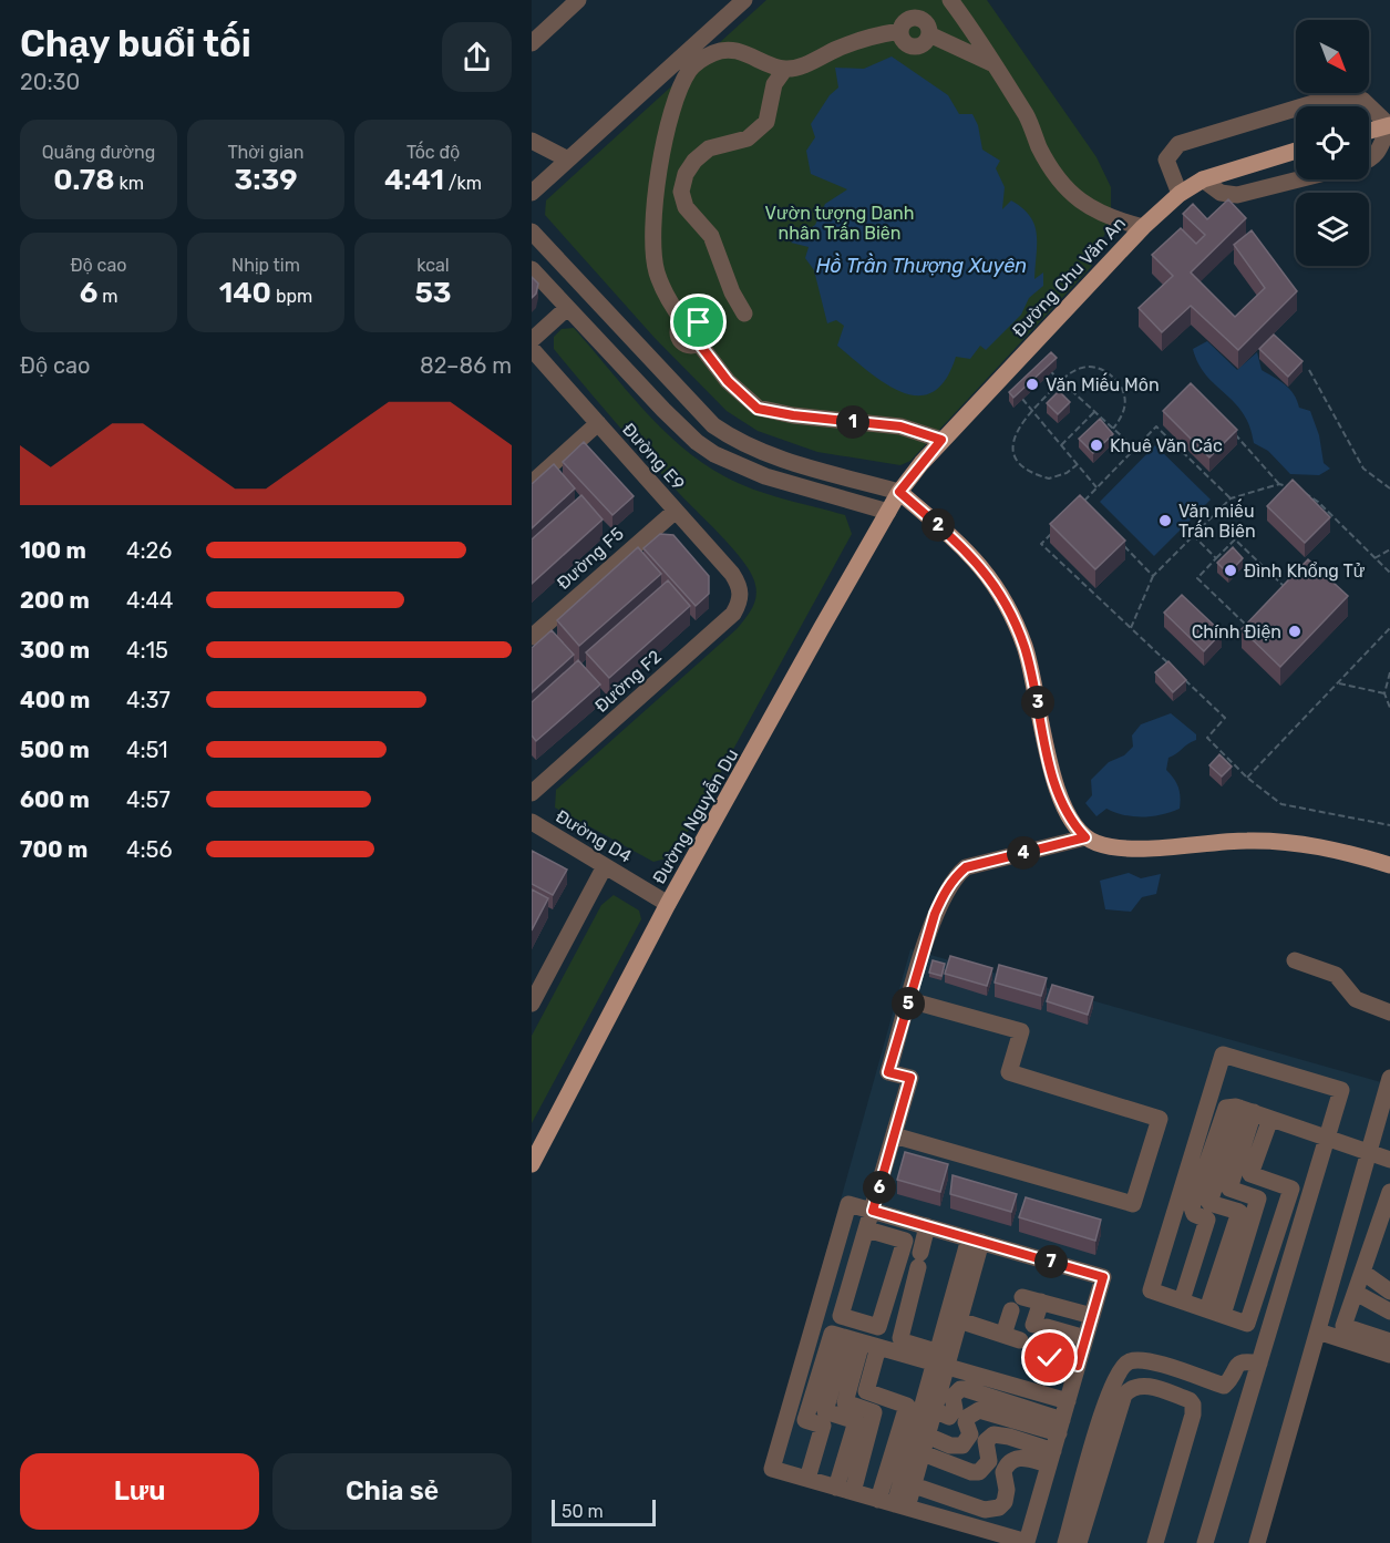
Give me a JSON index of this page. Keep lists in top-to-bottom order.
{
  "streets": {
    "main road": ["Đường Chu Văn An", "Đường Nguyễn Du"],
    "street": [
      "Đường E9",
      "Đường F5",
      "Đường F2",
      "Đường D4"
    ]
  },
  "crossings": [
    ["Đường Chu Văn An", "Đường Nguyễn Du"],
    ["Đường E9", "Đường F5"],
    ["Đường E9", "Đường F2"],
    ["Đường Nguyễn Du", "Đường D4"]
  ],
  "water": ["Hồ Trần Thượng Xuyên"],
  "parks": ["Vườn tượng Danh nhân Trấn Biên"],
  "places": [
    "Văn Miếu Môn",
    "Khuê Văn Các",
    "Văn miếu Trấn Biên",
    "Đình Khổng Tử",
    "Chính Điện"
  ],
  "scale_bar": "50 m",
  "north": "bottom right",
  "page": {
    "heading": ["Chạy buổi tối", "20:30"],
    "stats": [
      ["Quãng đường", "0.78 km"],
      ["Thời gian", "3:39"],
      ["Tốc độ", "4:41 /km"],
      ["Độ cao", "6 m"],
      ["Nhịp tim", "140 bpm"],
      ["kcal", "53"]
    ],
    "chart": ["Độ cao", "82–86 m"],
    "pins": [
      "1",
      "2",
      "3",
      "4",
      "5",
      "6",
      "7"
    ],
    "list": [
      {
        "name": "100 m",
        "note": "4:26"
      },
      {
        "name": "200 m",
        "note": "4:44"
      },
      {
        "name": "300 m",
        "note": "4:15"
      },
      {
        "name": "400 m",
        "note": "4:37"
      },
      {
        "name": "500 m",
        "note": "4:51"
      },
      {
        "name": "600 m",
        "note": "4:57"
      },
      {
        "name": "700 m",
        "note": "4:56"
      }
    ],
    "buttons": ["Lưu", "Chia sẻ"],
    "scale": "50 m"
  }
}
